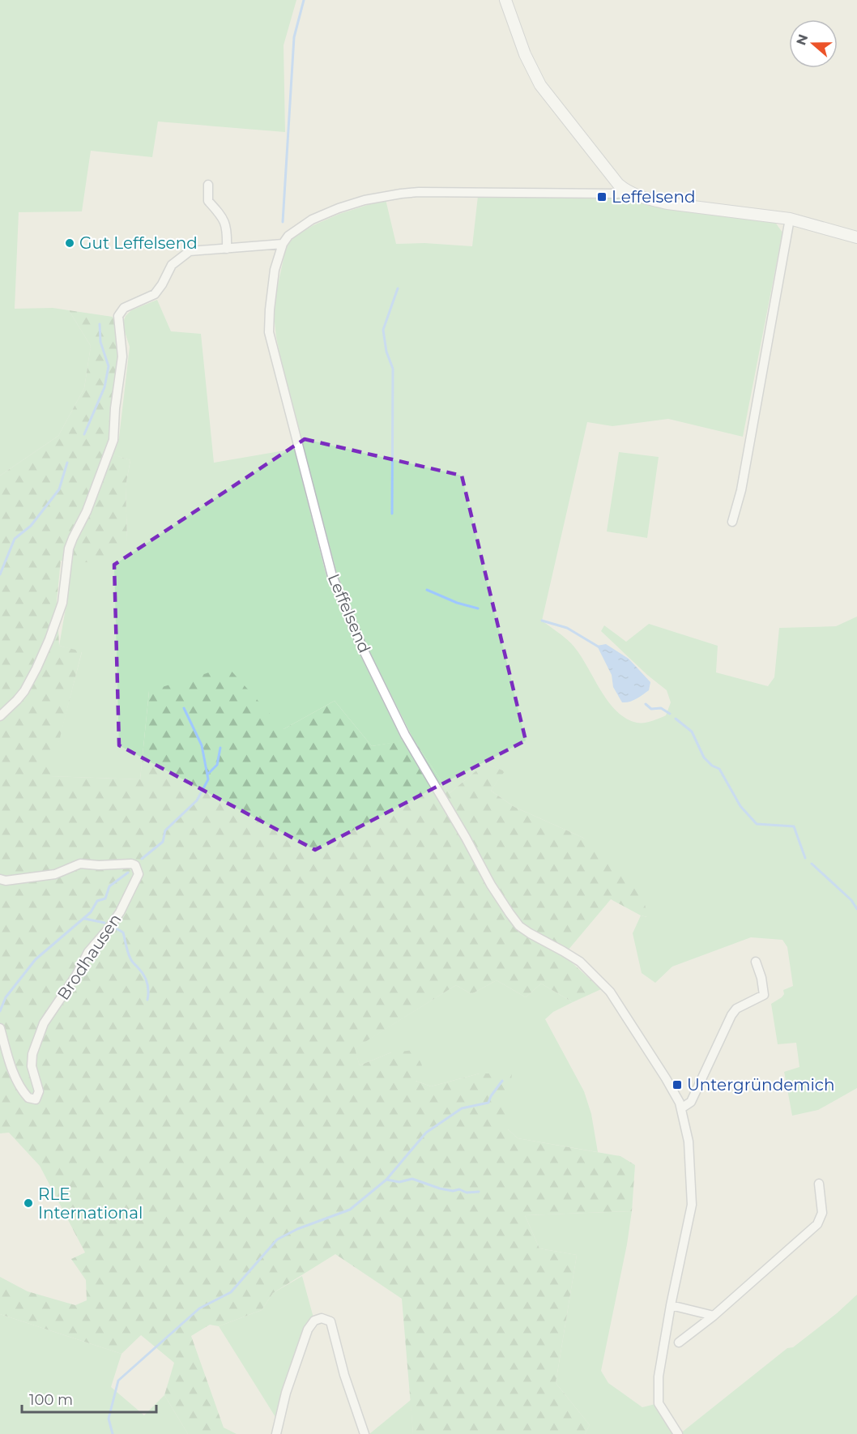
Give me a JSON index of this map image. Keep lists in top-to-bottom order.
{
  "streets": {
    "street": ["Leffelsend", "Brodhausen"]
  },
  "places": {
    "transit": ["Leffelsend", "Untergründemich"],
    "other": ["Gut Leffelsend", "RLE International"]
  },
  "scale_bar": "100 m",
  "north": "left"
}
